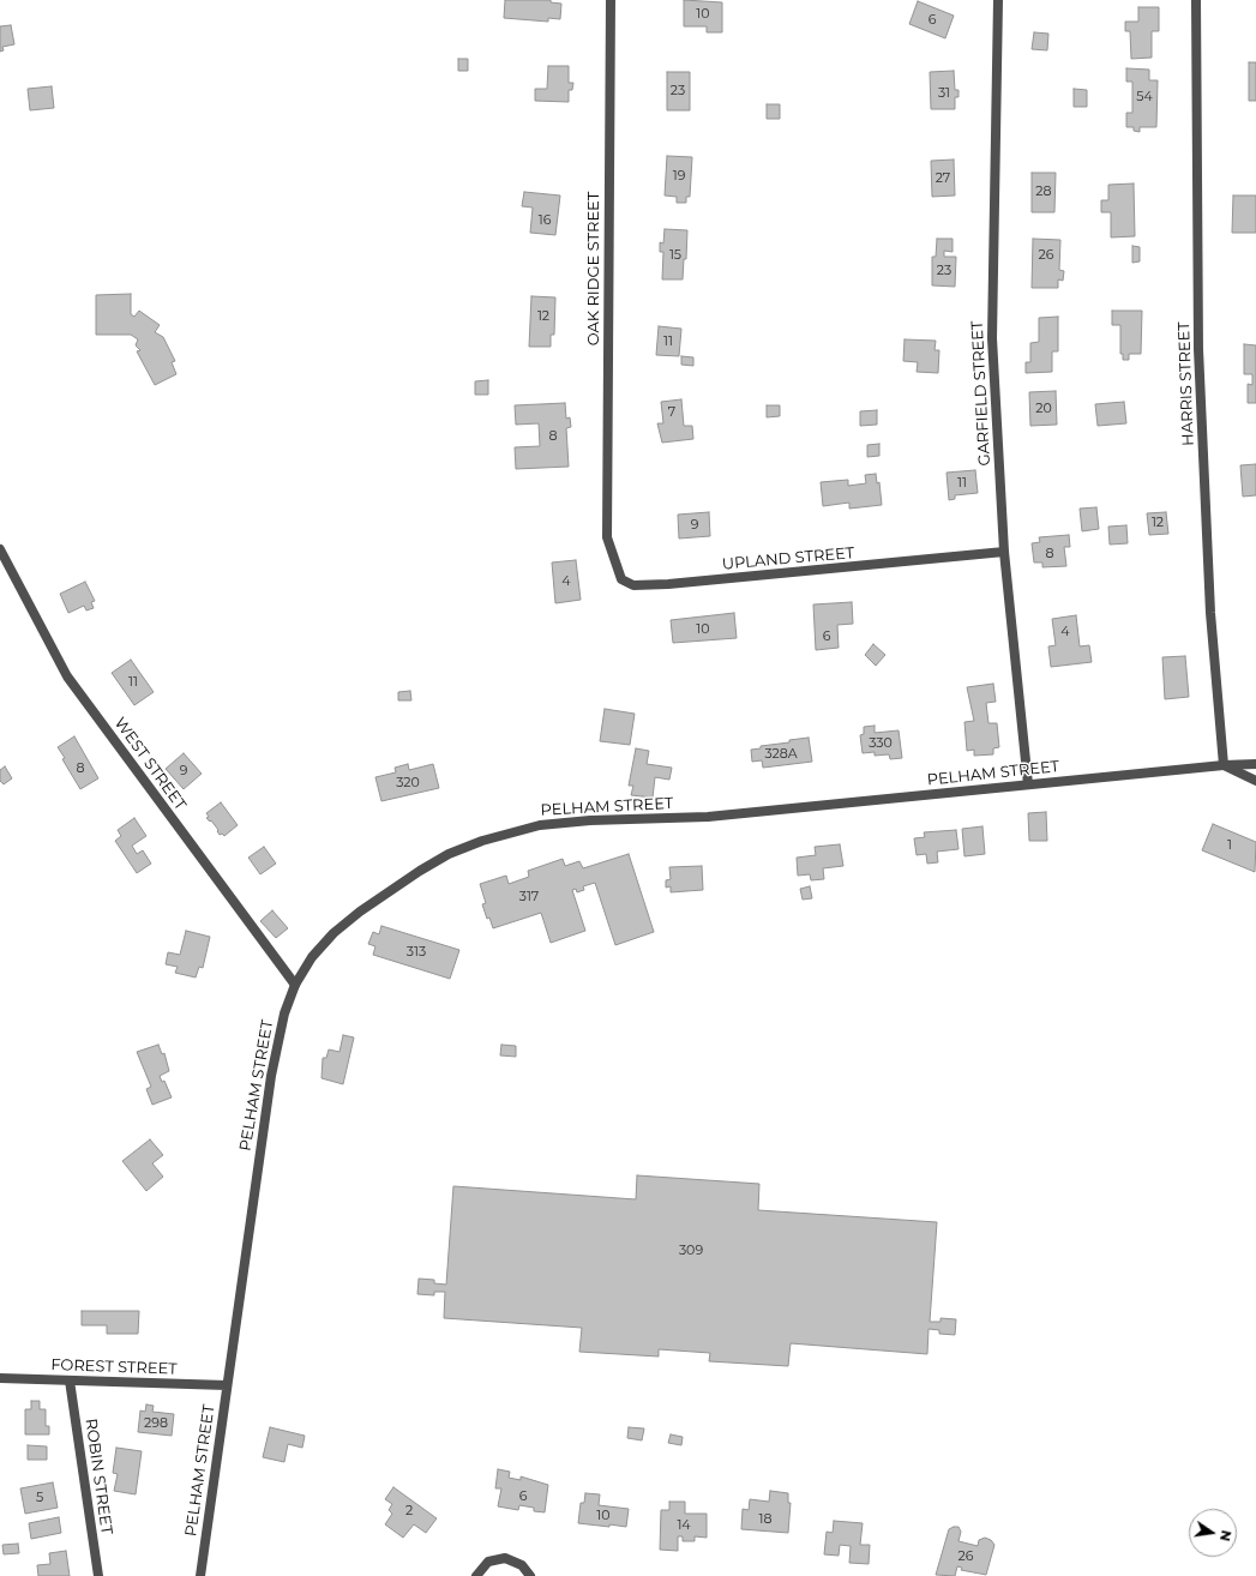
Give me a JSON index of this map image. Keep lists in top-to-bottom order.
{
  "streets": {
    "street": [
      "OAK RIDGE STREET",
      "HARRIS STREET",
      "GARFIELD STREET",
      "UPLAND STREET",
      "WEST STREET",
      "PELHAM STREET",
      "FOREST STREET",
      "ROBIN STREET"
    ]
  },
  "crossings": [
    ["OAK RIDGE STREET", "UPLAND STREET"],
    ["HARRIS STREET", "PELHAM STREET"],
    ["GARFIELD STREET", "UPLAND STREET"],
    ["GARFIELD STREET", "PELHAM STREET"],
    ["WEST STREET", "PELHAM STREET"],
    ["PELHAM STREET", "FOREST STREET"],
    ["FOREST STREET", "ROBIN STREET"]
  ],
  "house_numbers": [
    "10",
    "6",
    "23",
    "31",
    "54",
    "19",
    "27",
    "28",
    "16",
    "15",
    "26",
    "23",
    "12",
    "11",
    "20",
    "7",
    "8",
    "11",
    "12",
    "9",
    "8",
    "4",
    "10",
    "4",
    "6",
    "11",
    "330",
    "328A",
    "8",
    "9",
    "320",
    "1",
    "317",
    "313",
    "309",
    "298",
    "6",
    "5",
    "2",
    "10",
    "18",
    "14",
    "26"
  ],
  "north": "right"
}
